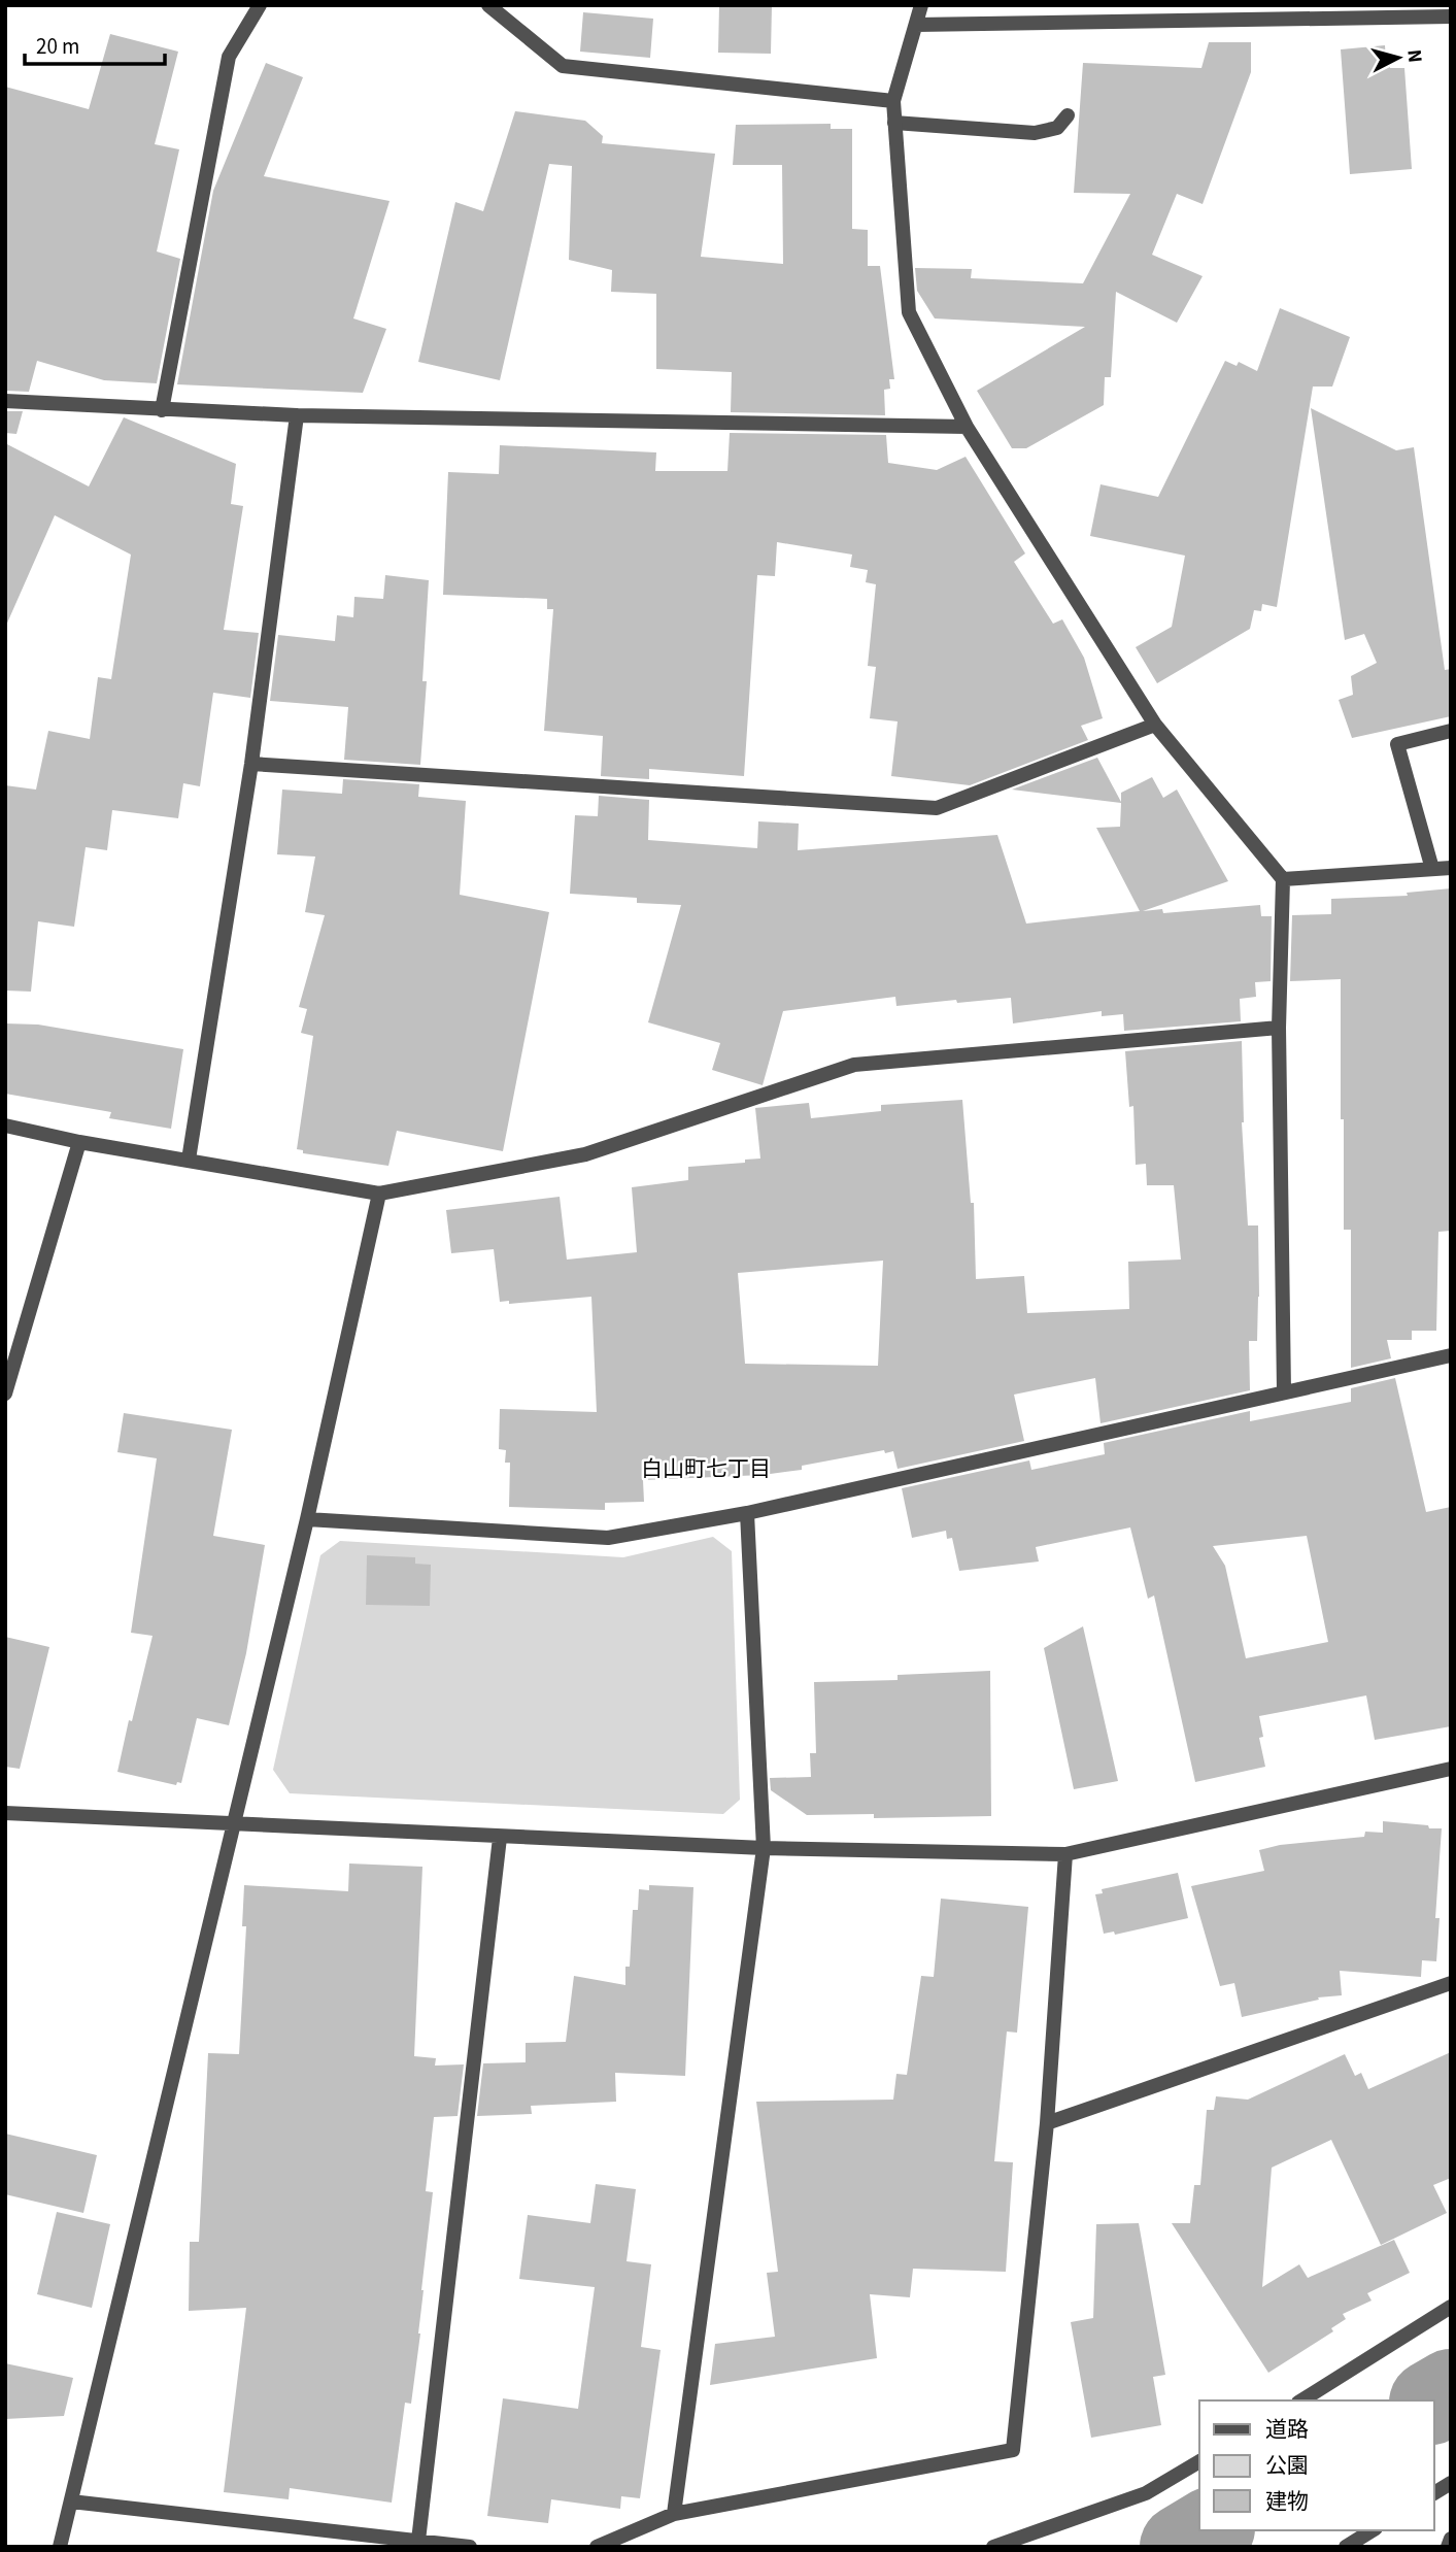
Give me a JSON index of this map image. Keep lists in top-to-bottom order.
{
  "districts": ["白山町七丁目"],
  "legend": ["道路", "公園", "建物"],
  "scale_bar": "20 m",
  "north": "right"
}
